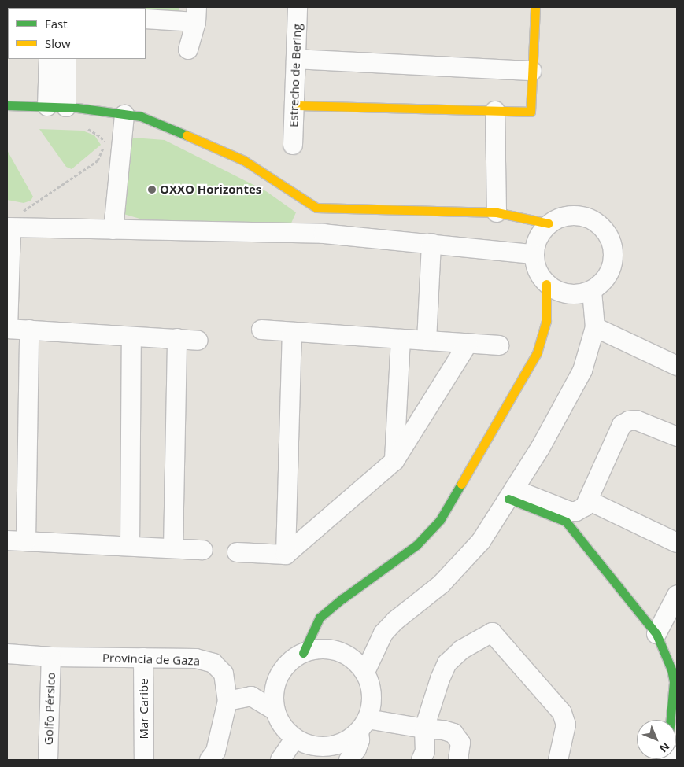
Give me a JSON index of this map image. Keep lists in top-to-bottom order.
{
  "streets": {
    "street": [
      "Estrecho de Bering",
      "Provincia de Gaza",
      "Golfo Pérsico",
      "Mar Caribe"
    ]
  },
  "crossings": [
    ["Provincia de Gaza", "Golfo Pérsico"],
    ["Provincia de Gaza", "Mar Caribe"]
  ],
  "places": ["OXXO Horizontes"],
  "legend": ["Fast", "Slow"],
  "north": "bottom right"
}
